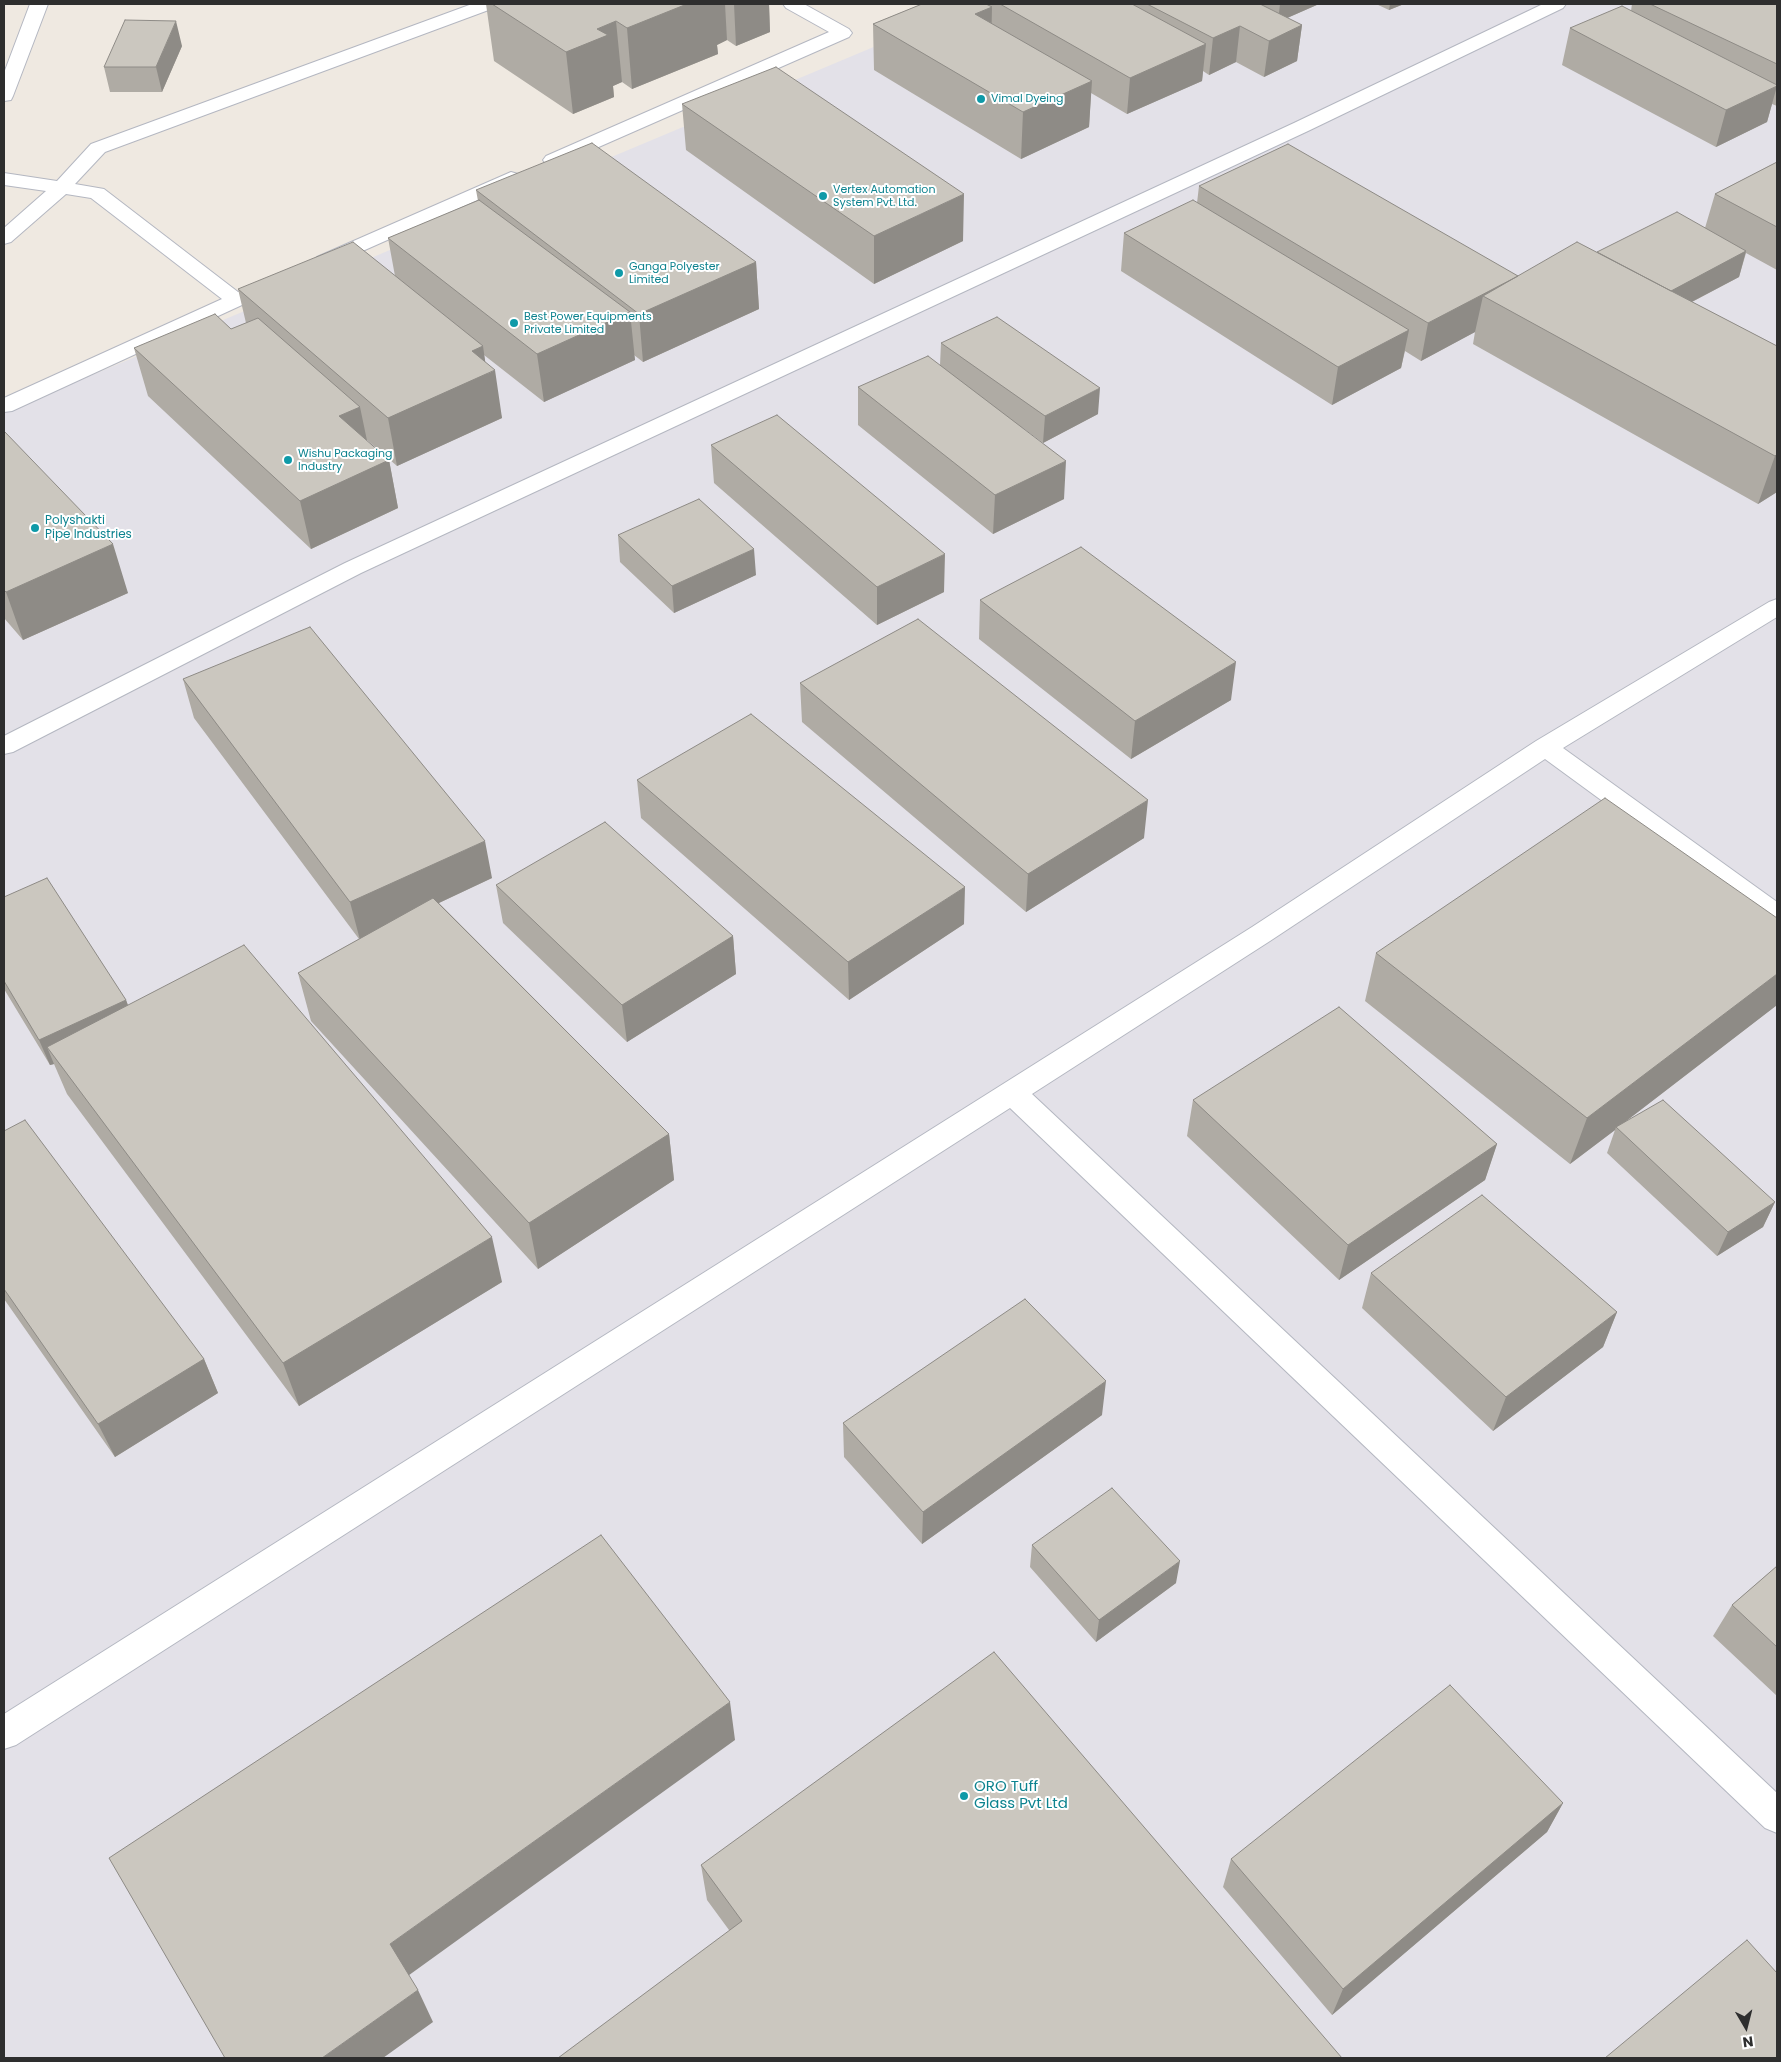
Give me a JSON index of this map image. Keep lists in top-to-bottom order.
{
  "places": [
    "Vimal Dyeing",
    "Vertex Automation System Pvt. Ltd.",
    "Ganga Polyester Limited",
    "Best Power Equipments Private Limited",
    "Wishu Packaging Industry",
    "Polyshakti Pipe Industries",
    "ORO Tuff Glass Pvt Ltd"
  ],
  "north": "bottom"
}
